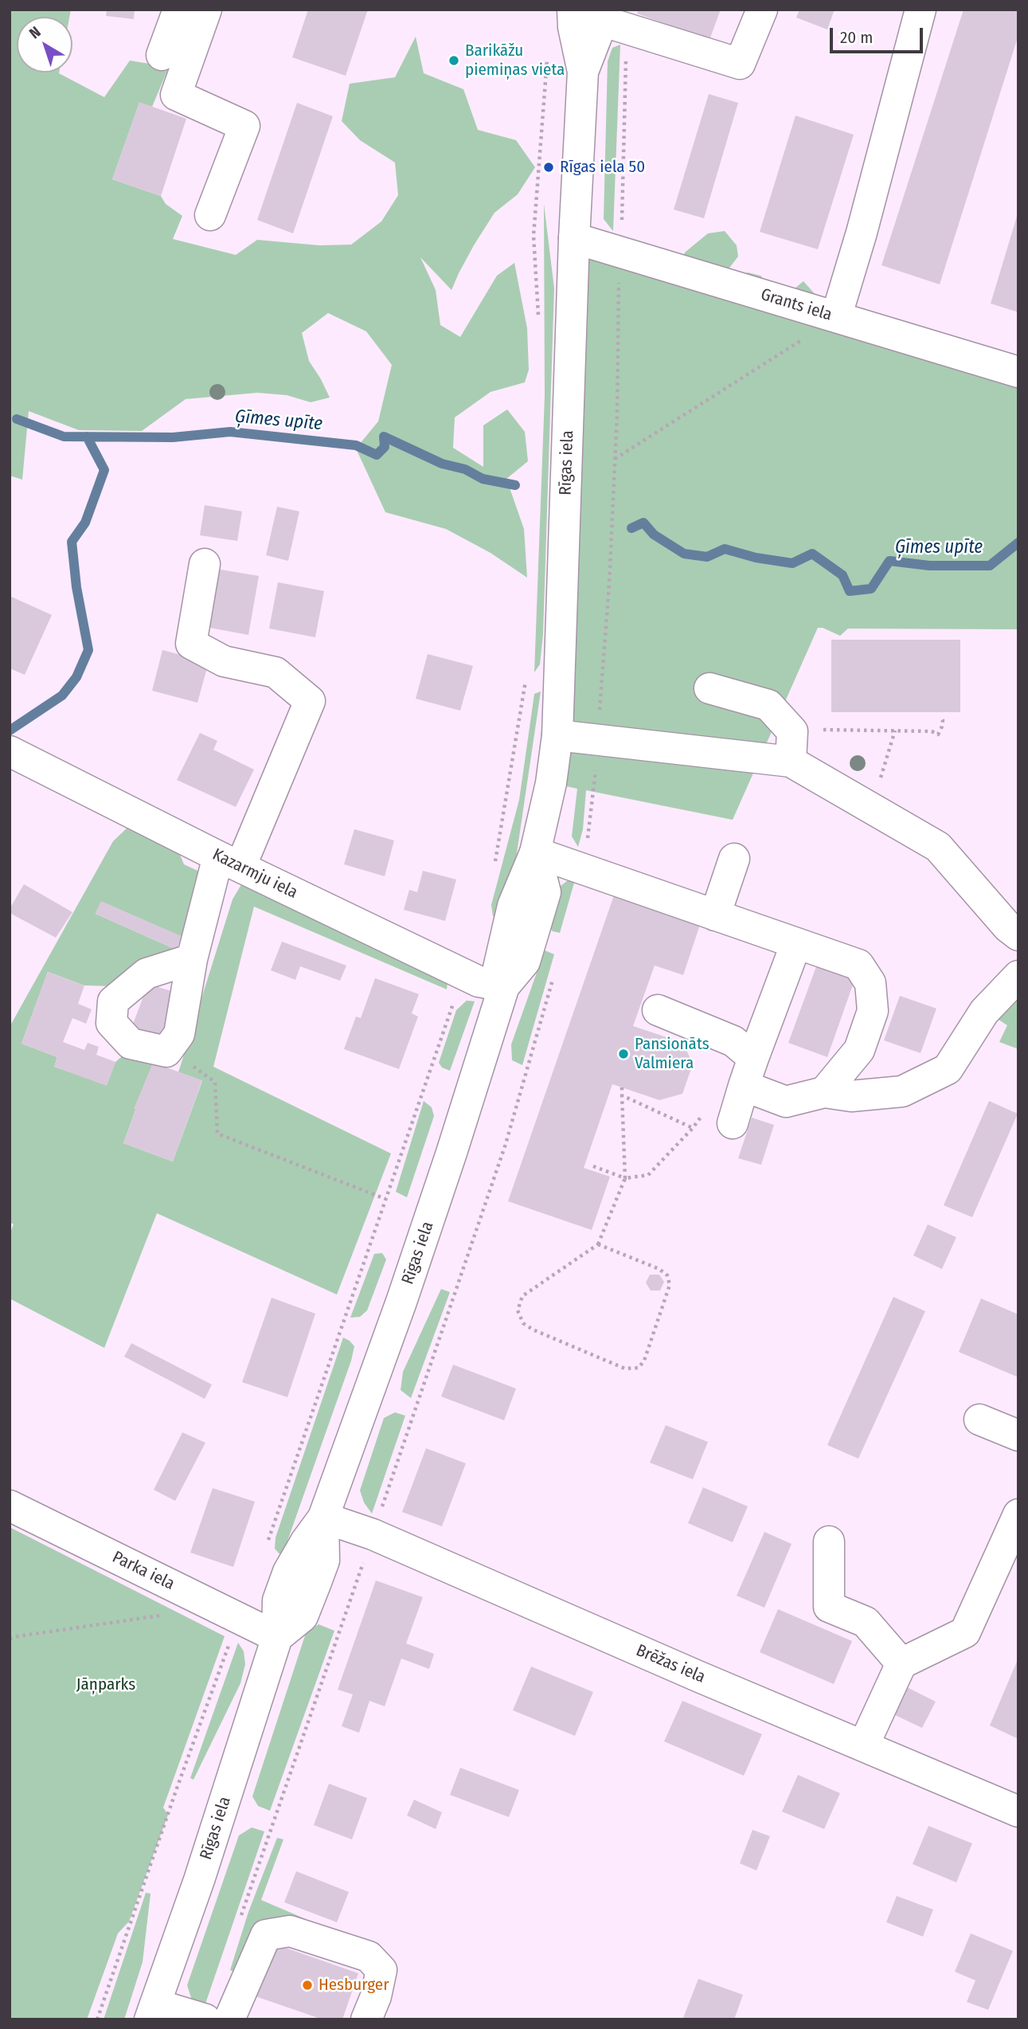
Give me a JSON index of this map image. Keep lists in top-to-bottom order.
{
  "streets": {
    "street": [
      "Grants iela",
      "Rīgas iela",
      "Kazarmju iela",
      "Parka iela",
      "Brēžas iela"
    ]
  },
  "crossings": [
    ["Grants iela", "Rīgas iela"],
    ["Rīgas iela", "Kazarmju iela"],
    ["Rīgas iela", "Parka iela"],
    ["Rīgas iela", "Brēžas iela"]
  ],
  "water": ["Ģīmes upīte"],
  "parks": ["Jāņparks"],
  "places": [
    "Barikāžu piemiņas vieta",
    "Rīgas iela 50",
    "Pansionāts Valmiera",
    "Hesburger"
  ],
  "scale_bar": "20 m",
  "north": "top left"
}
